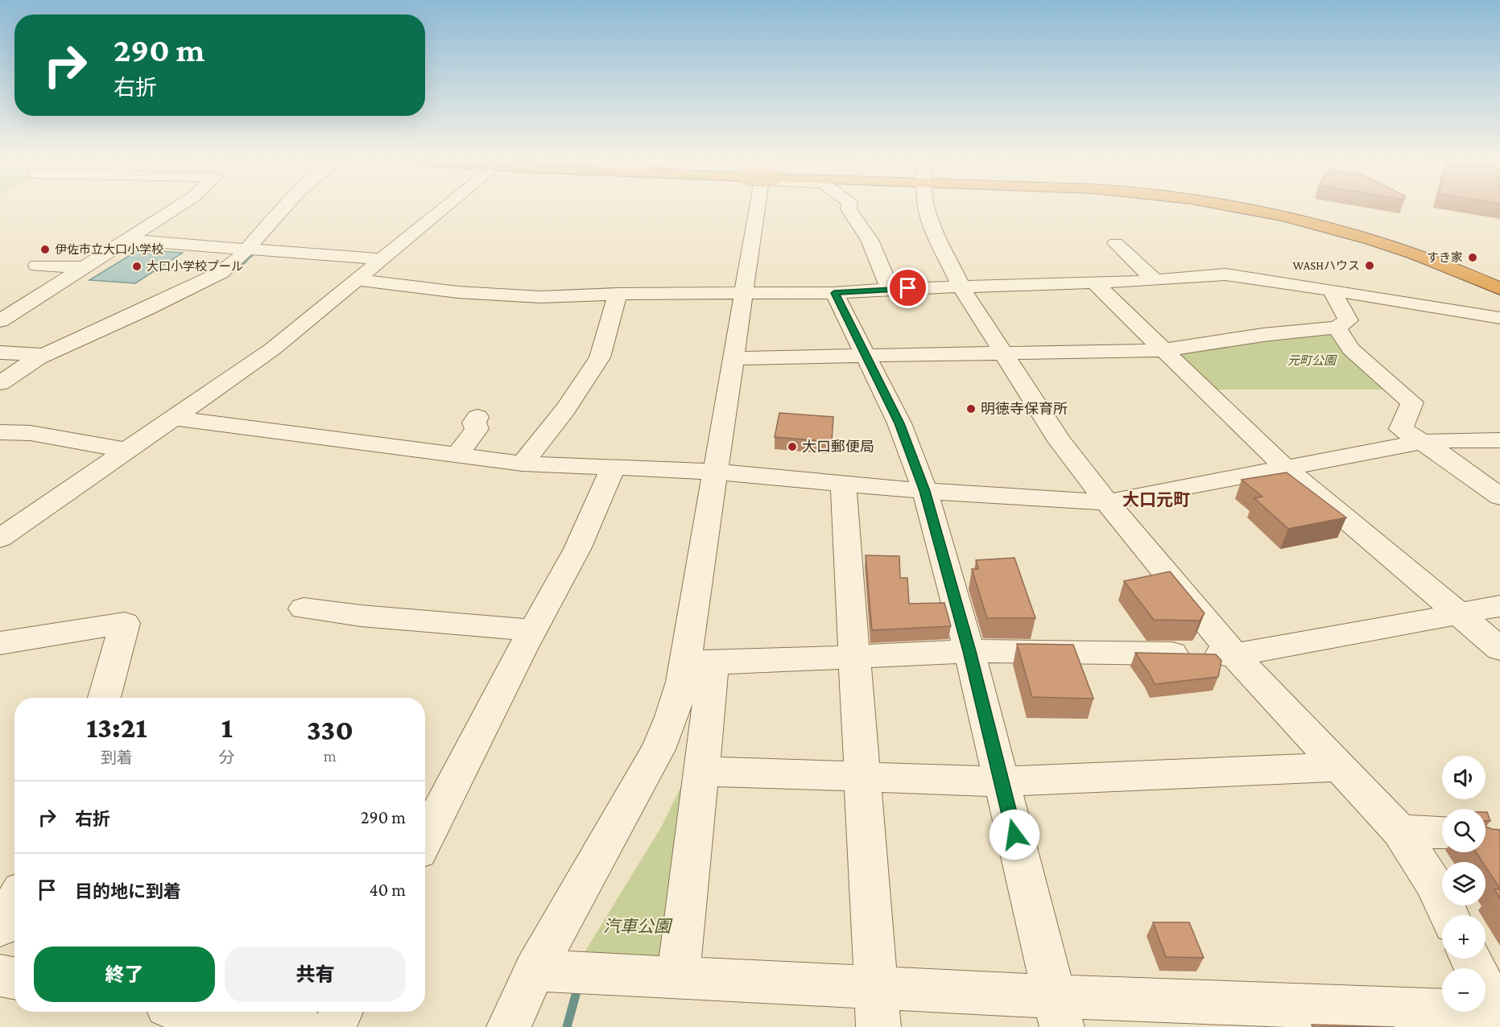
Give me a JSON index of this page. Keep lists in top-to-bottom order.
{
  "districts": ["大口元町"],
  "parks": ["元町公園", "汽車公園"],
  "places": [
    "伊佐市立大口小学校",
    "すき家",
    "WASHハウス",
    "大口小学校プール",
    "明徳寺保育所",
    "大口郵便局"
  ],
  "page": {
    "turn": ["290 m", "右折"],
    "eta": [
      "13:21",
      "到着",
      "1",
      "分",
      "330",
      "m"
    ],
    "map_buttons": ["+", "−"],
    "list": [
      {
        "name": "右折",
        "value": "290 m"
      },
      {
        "name": "目的地に到着",
        "value": "40 m"
      }
    ],
    "buttons": ["終了", "共有"]
  }
}
